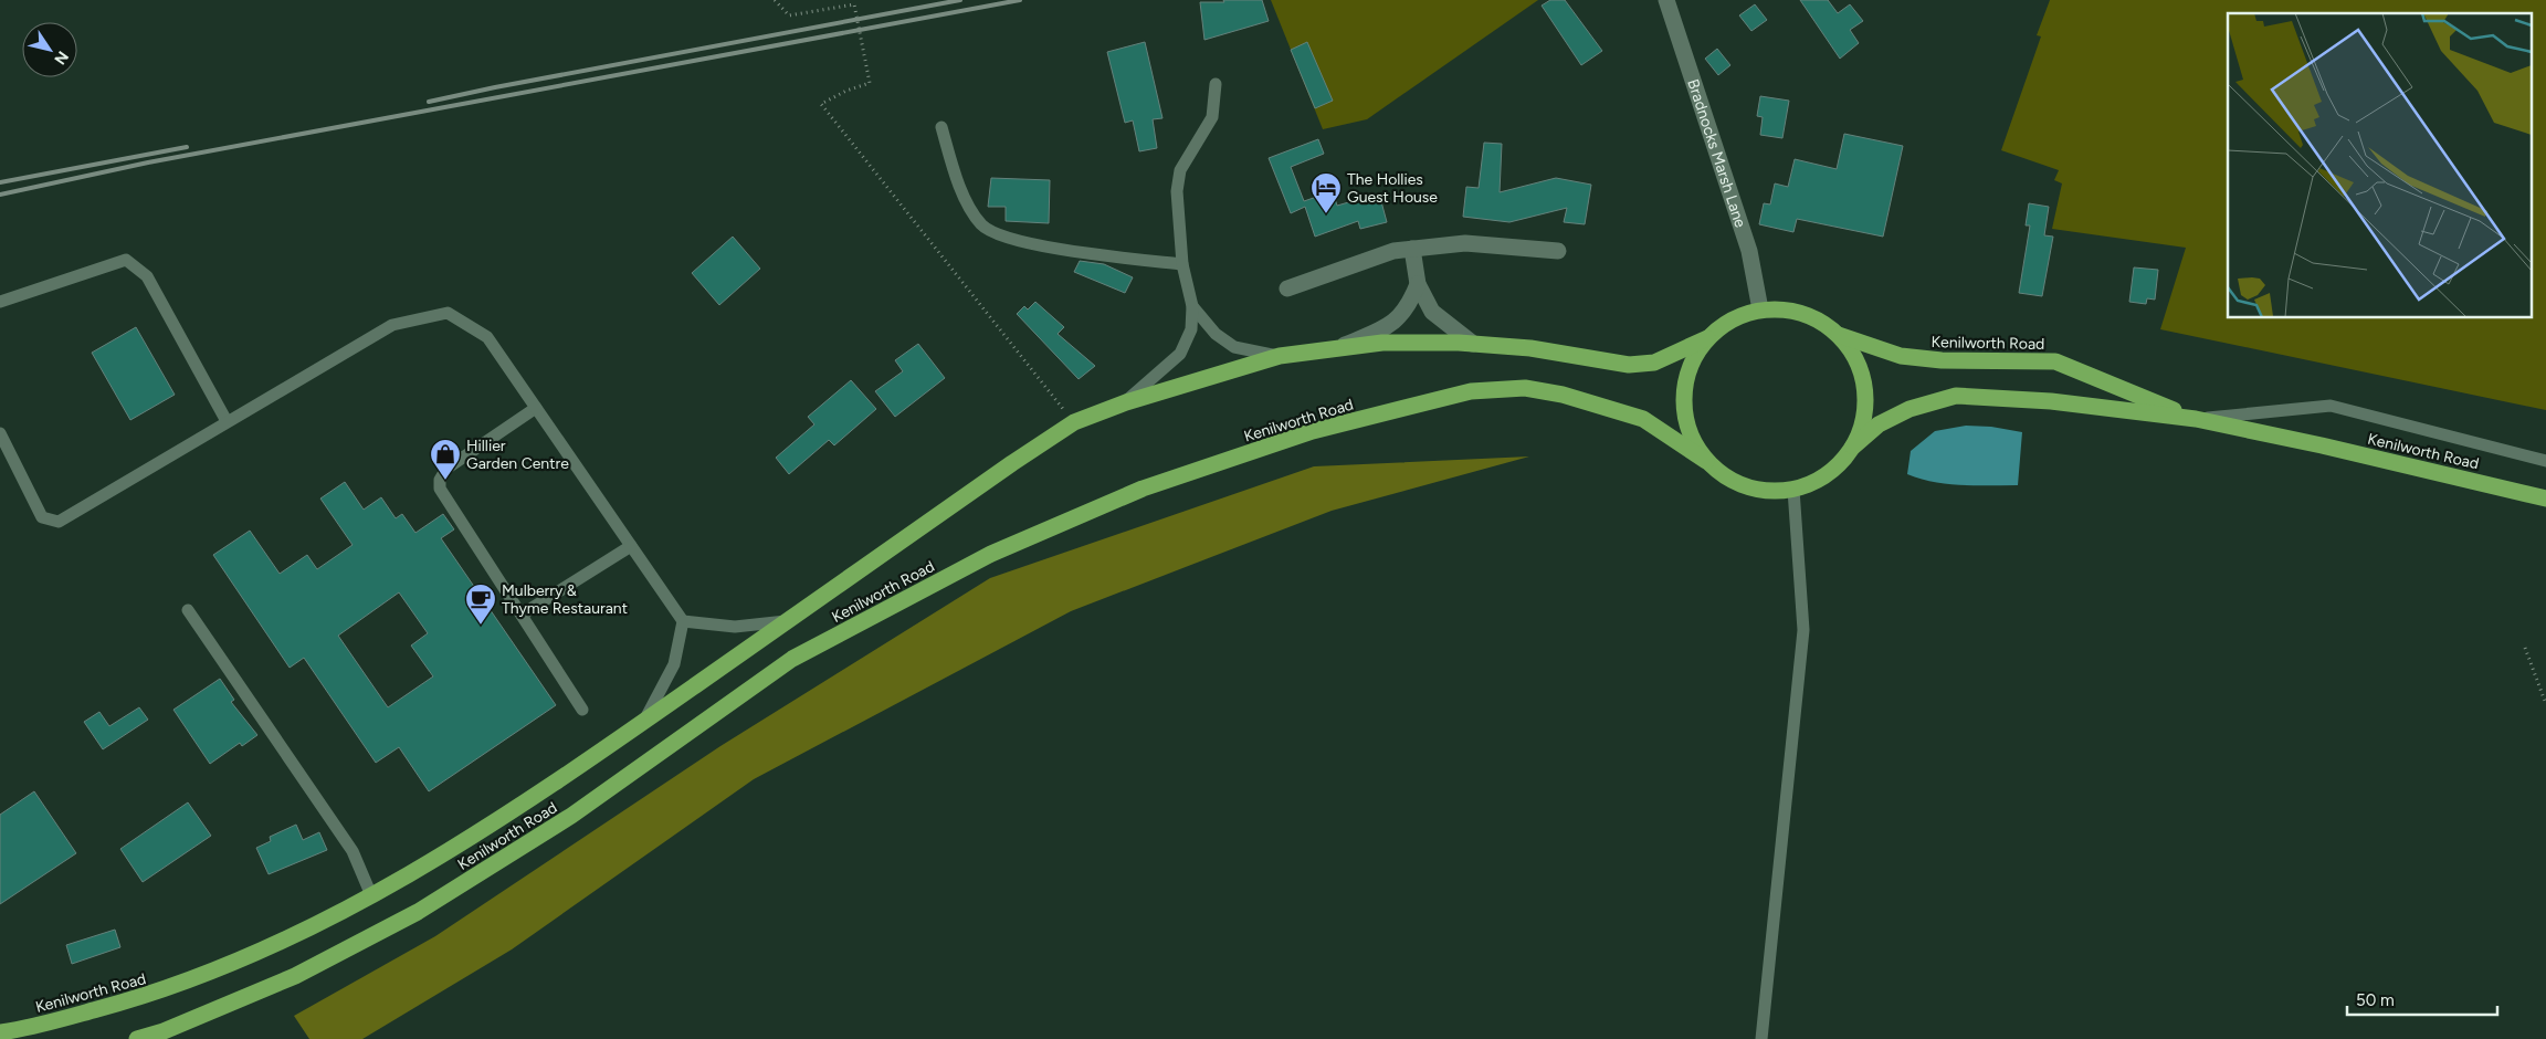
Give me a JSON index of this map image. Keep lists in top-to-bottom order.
{
  "streets": {
    "highway": ["Kenilworth Road"],
    "street": ["Bradnocks Marsh Lane"]
  },
  "crossings": [
    ["Bradnocks Marsh Lane", "Kenilworth Road"]
  ],
  "places": {
    "hotel": ["The Hollies Guest House"],
    "shop": ["Hillier Garden Centre"],
    "cafe": ["Mulberry & Thyme Restaurant"]
  },
  "scale_bar": "50 m",
  "north": "bottom right"
}
